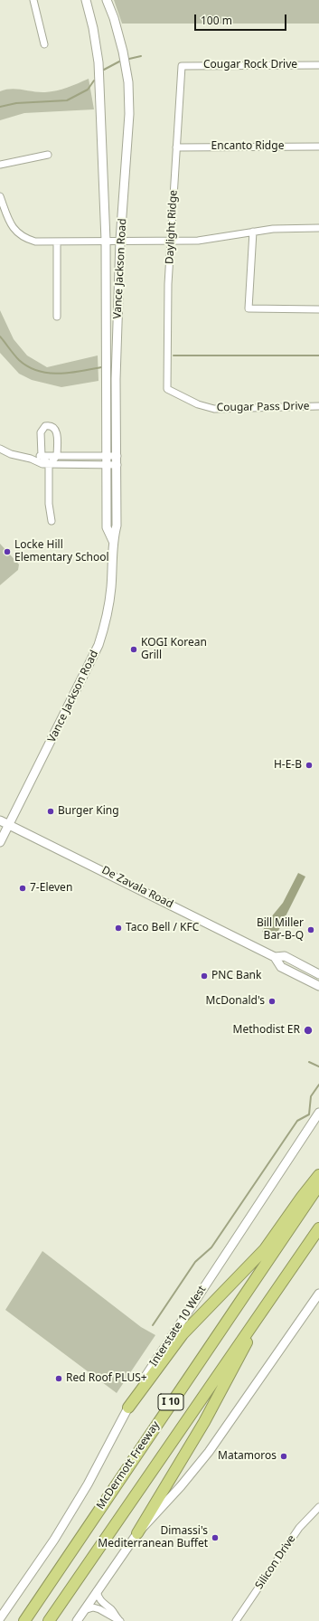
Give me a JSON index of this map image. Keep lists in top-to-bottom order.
{
  "streets": {
    "highway": ["I 10", "McDermott Freeway"],
    "main road": ["Vance Jackson Road", "De Zavala Road", "Interstate 10 West"],
    "street": [
      "Cougar Rock Drive",
      "Encanto Ridge",
      "Daylight Ridge",
      "Cougar Pass Drive",
      "Silicon Drive"
    ]
  },
  "crossings": [
    ["Cougar Rock Drive", "Daylight Ridge"],
    ["Encanto Ridge", "Daylight Ridge"],
    ["Daylight Ridge", "Cougar Pass Drive"],
    ["Vance Jackson Road", "De Zavala Road"]
  ],
  "places": [
    "Locke Hill Elementary School",
    "KOGI Korean Grill",
    "H-E-B",
    "Burger King",
    "7-Eleven",
    "Taco Bell / KFC",
    "Bill Miller Bar-B-Q",
    "PNC Bank",
    "McDonald's",
    "Methodist ER",
    "Red Roof PLUS+",
    "Matamoros",
    "Dimassi's Mediterranean Buffet"
  ],
  "scale_bar": "100 m"
}
